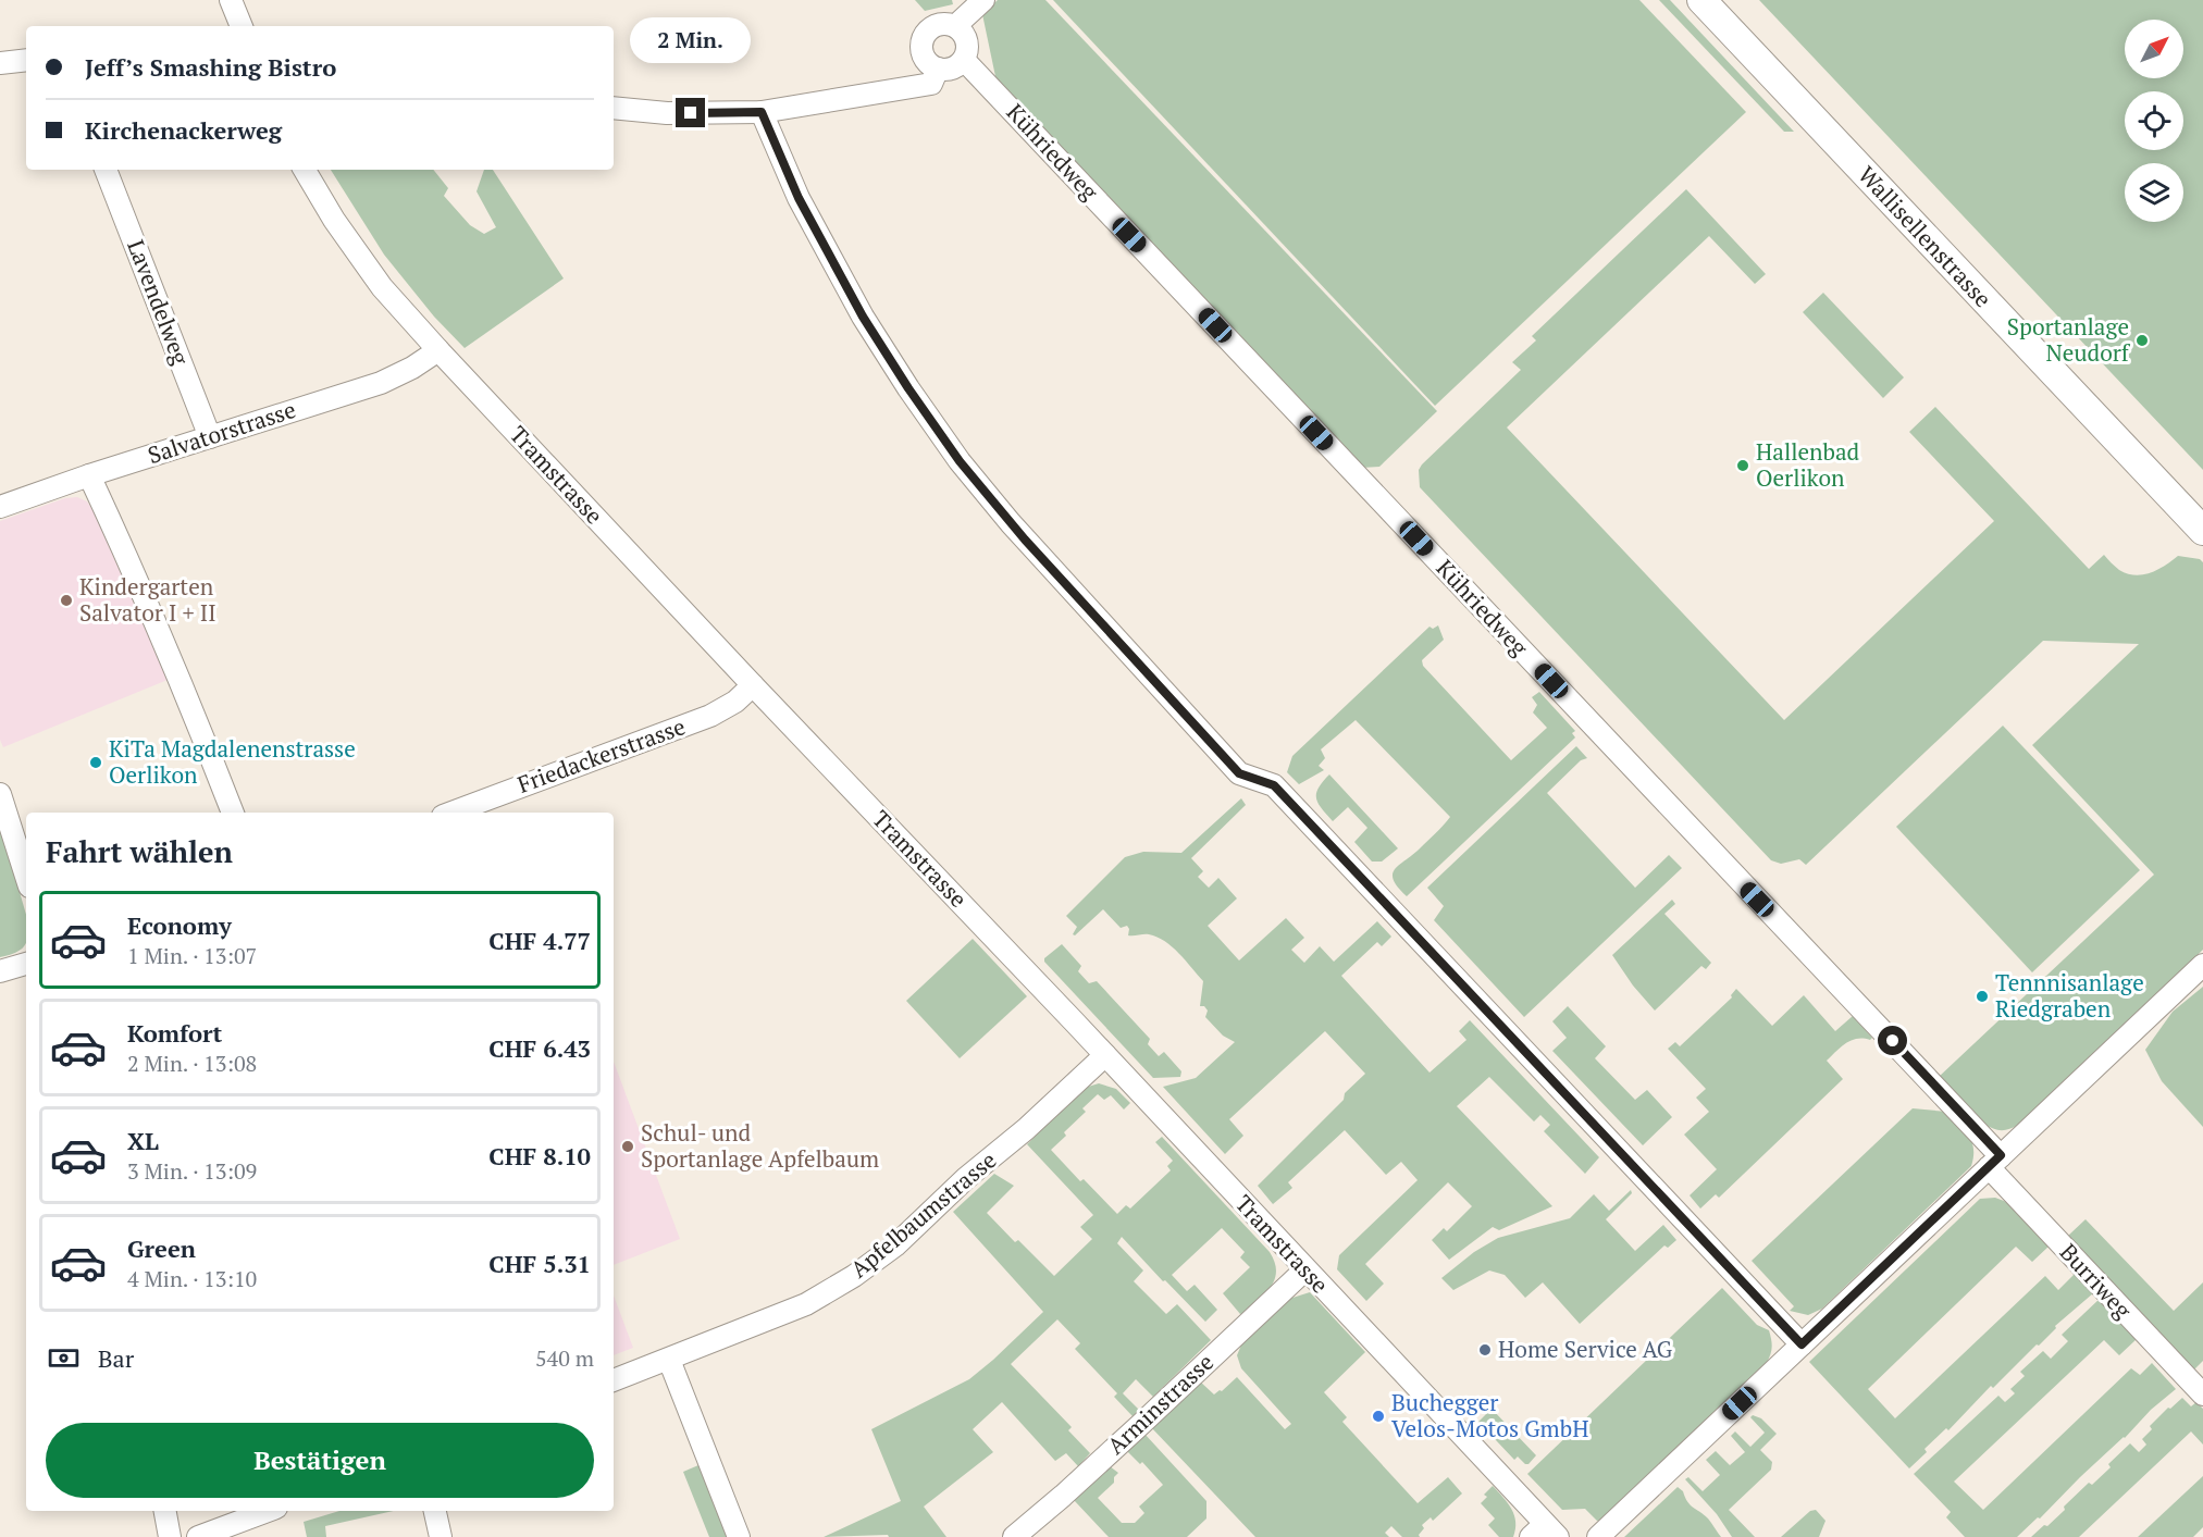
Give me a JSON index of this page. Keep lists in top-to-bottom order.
{
  "streets": {
    "street": [
      "Kühriedweg",
      "Wallisellenstrasse",
      "Lavendelweg",
      "Salvatorstrasse",
      "Tramstrasse",
      "Friedackerstrasse",
      "Apfelbaumstrasse",
      "Burriweg",
      "Arminstrasse"
    ]
  },
  "crossings": [
    ["Kühriedweg", "Burriweg"],
    ["Lavendelweg", "Salvatorstrasse"],
    ["Salvatorstrasse", "Tramstrasse"],
    ["Tramstrasse", "Friedackerstrasse"],
    ["Tramstrasse", "Apfelbaumstrasse"],
    ["Tramstrasse", "Arminstrasse"]
  ],
  "places": [
    "Sportanlage Neudorf",
    "Hallenbad Oerlikon",
    "Kindergarten Salvator I + II",
    "KiTa Magdalenenstrasse Oerlikon",
    "Tennnisanlage Riedgraben",
    "Schul- und Sportanlage Apfelbaum",
    "Home Service AG",
    "Buchegger Velos-Motos GmbH"
  ],
  "north": "top right",
  "page": {
    "bubble": "2 Min.",
    "banner": ["Jeff’s Smashing Bistro", "Kirchenackerweg"],
    "heading": "Fahrt wählen",
    "list": [
      {
        "name": "Economy",
        "note": "1 Min. · 13:07",
        "value": "CHF 4.77"
      },
      {
        "name": "Komfort",
        "note": "2 Min. · 13:08",
        "value": "CHF 6.43"
      },
      {
        "name": "XL",
        "note": "3 Min. · 13:09",
        "value": "CHF 8.10"
      },
      {
        "name": "Green",
        "note": "4 Min. · 13:10",
        "value": "CHF 5.31"
      }
    ],
    "pay": ["Bar", "540 m"],
    "buttons": "Bestätigen"
  }
}
